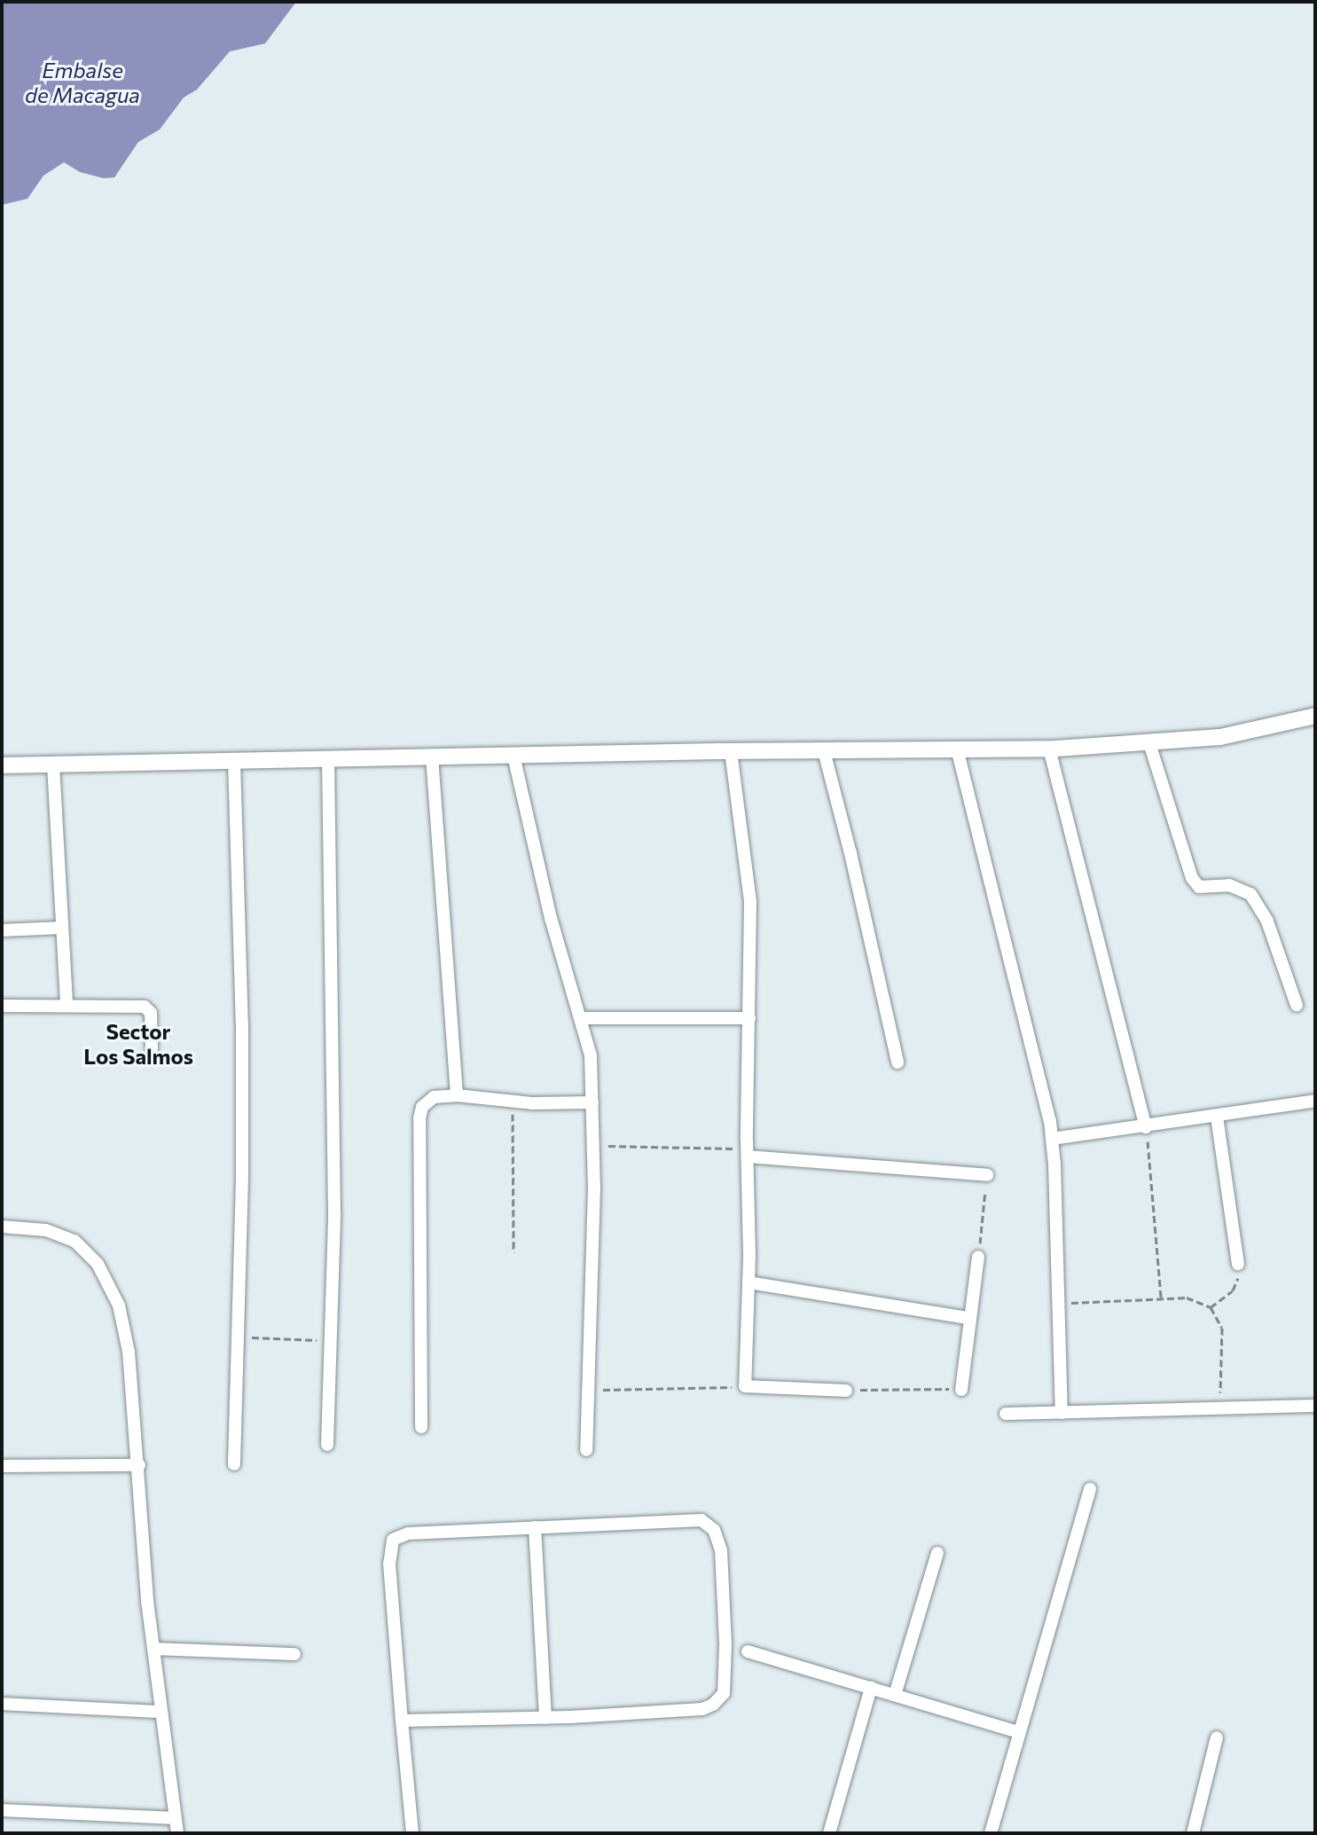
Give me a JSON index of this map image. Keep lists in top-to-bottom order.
{
  "districts": ["Sector Los Salmos"],
  "water": ["Embalse de Macagua"]
}
